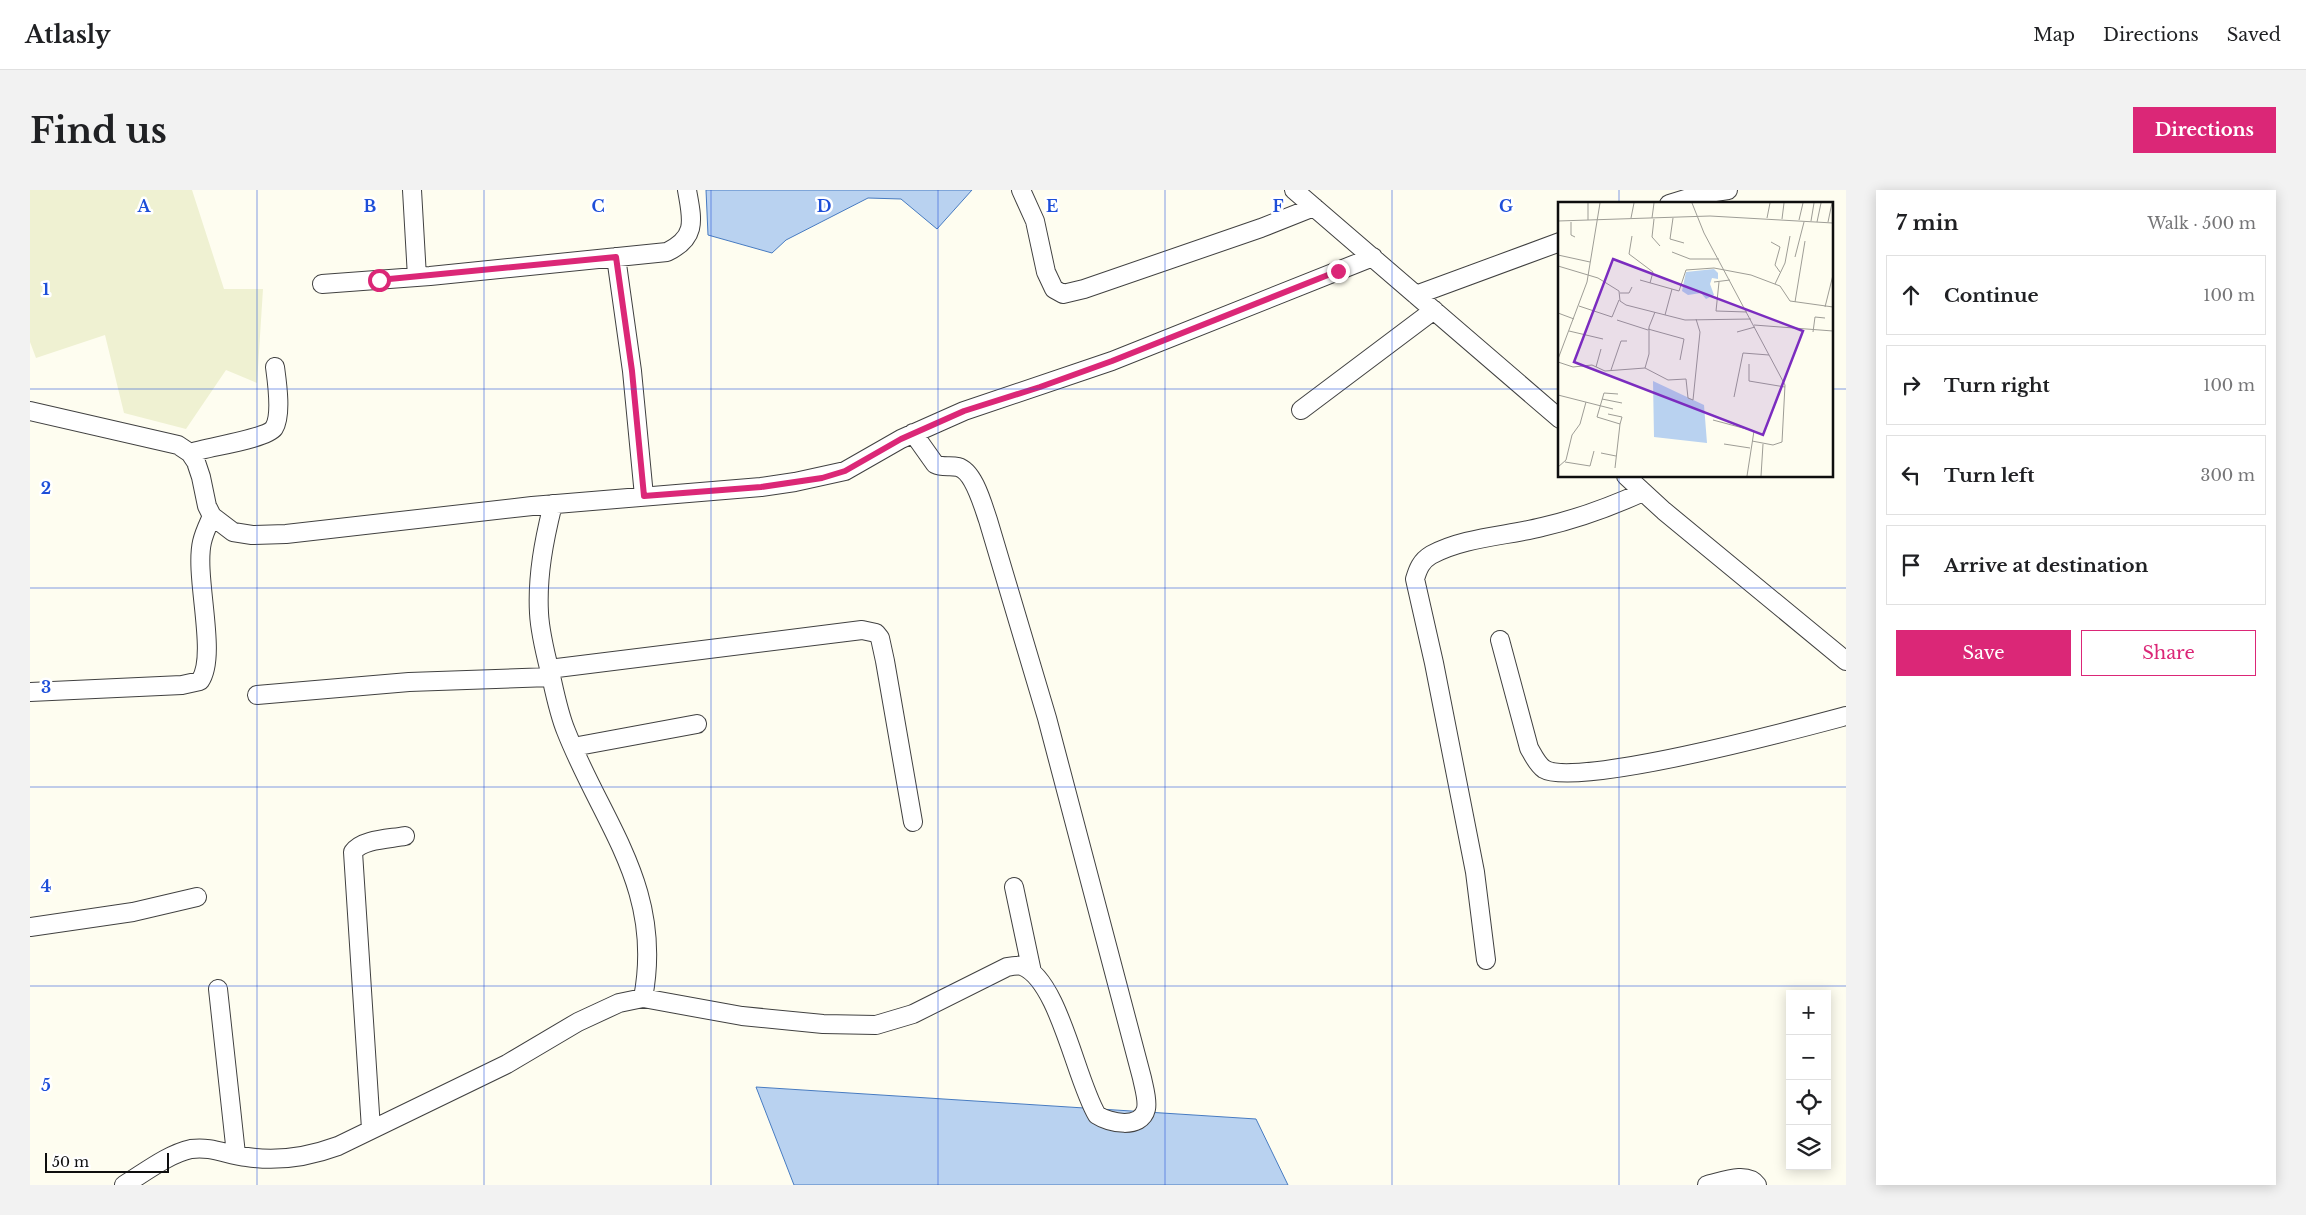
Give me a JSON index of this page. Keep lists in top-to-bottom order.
{
  "scale_bar": "50 m",
  "page": {
    "header": "Atlasly",
    "nav": ["Map", "Directions", "Saved"],
    "buttons": [
      "Directions",
      ["Save", "Share"]
    ],
    "title": "Find us",
    "heading": ["7 min", "Walk · 500 m"],
    "list": [
      ["Continue", "100 m"],
      ["Turn right", "100 m"],
      ["Turn left", "300 m"],
      "Arrive at destination"
    ],
    "map_buttons": ["+", "−"],
    "scale": "50 m"
  },
  "grid": {
    "columns": [
      "A",
      "B",
      "C",
      "D",
      "E",
      "F",
      "G"
    ],
    "rows": [
      "1",
      "2",
      "3",
      "4",
      "5"
    ]
  }
}
